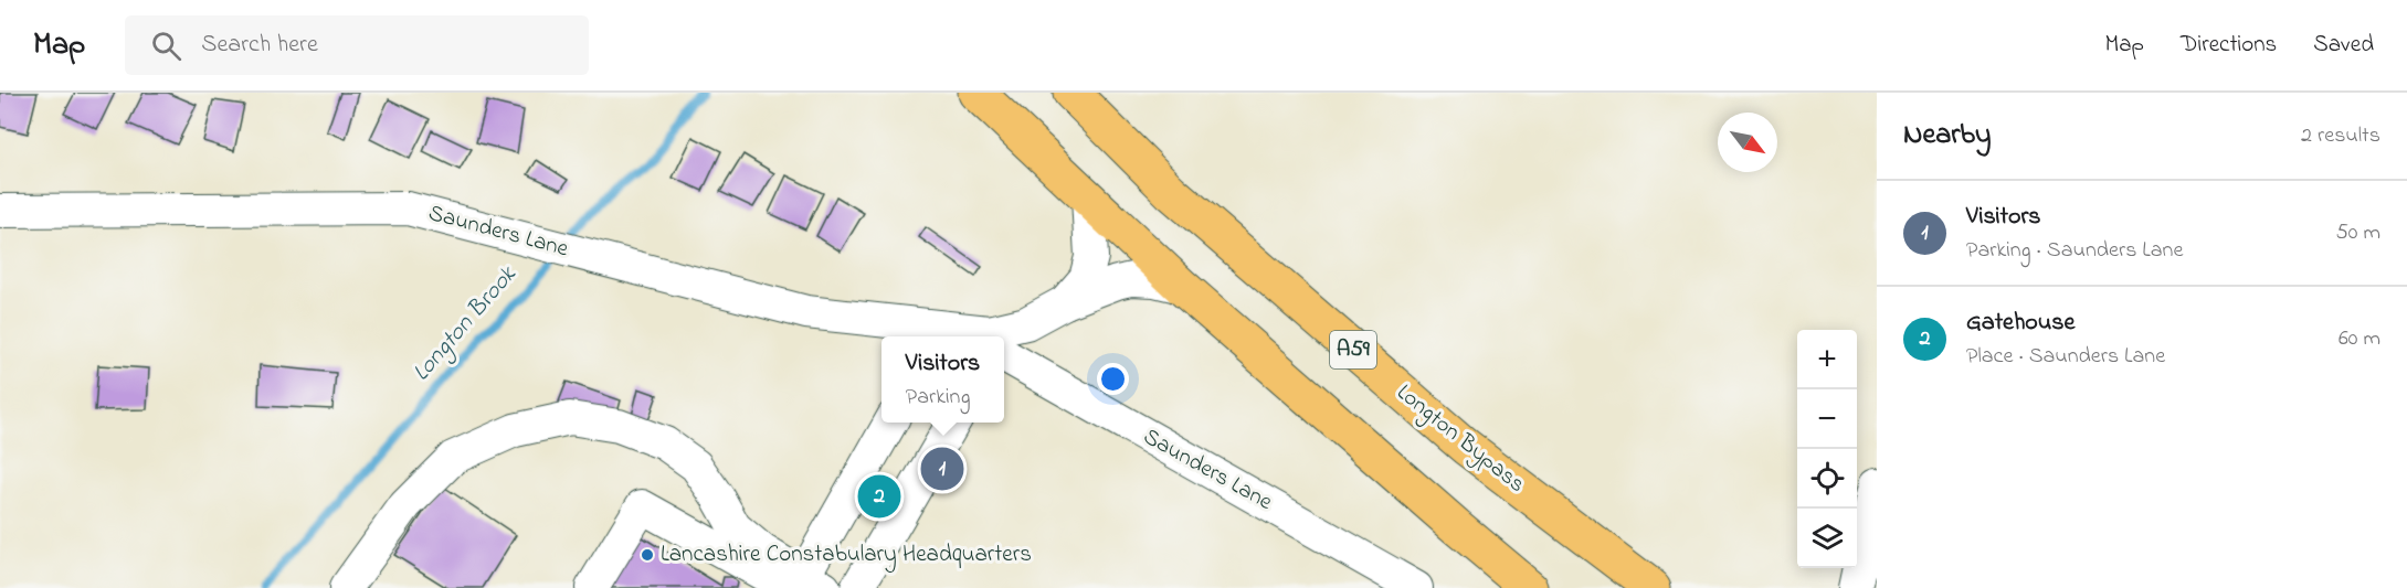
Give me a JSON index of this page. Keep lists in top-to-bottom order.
{
  "streets": {
    "highway": ["A59", "Longton Bypass"],
    "street": ["Saunders Lane"]
  },
  "water": ["Longton Brook"],
  "places": ["Lancashire Constabulary Headquarters"],
  "north": "bottom right",
  "page": {
    "header": "Map",
    "search": "Search here",
    "nav": ["Map", "Directions", "Saved"],
    "heading": ["Nearby", "2 results"],
    "list": [
      {
        "mark": "1",
        "name": "Visitors",
        "note": "Parking · Saunders Lane",
        "value": "50 m"
      },
      {
        "mark": "2",
        "name": "Gatehouse",
        "note": "Place · Saunders Lane",
        "value": "60 m"
      }
    ],
    "map_buttons": ["+", "−"],
    "popup": ["Visitors", "Parking"],
    "pins": ["1", "2"]
  }
}
